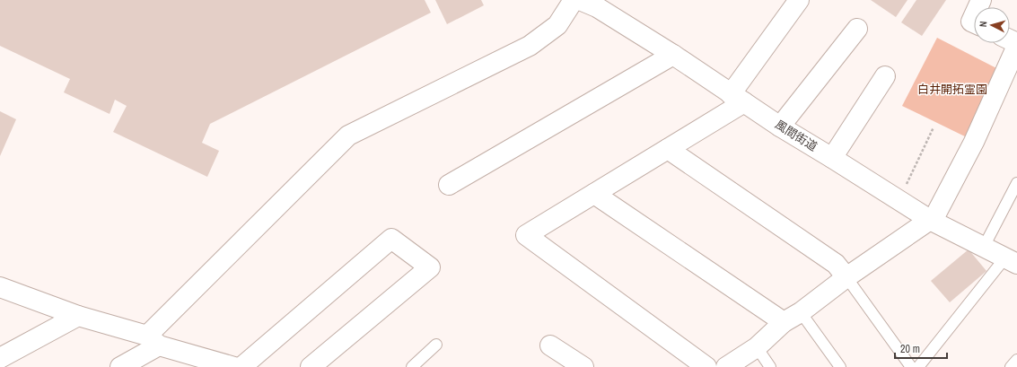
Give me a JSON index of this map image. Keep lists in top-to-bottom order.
{
  "streets": {
    "street": ["風間街道"]
  },
  "parks": ["白井開拓霊園"],
  "scale_bar": "20 m",
  "north": "left"
}
